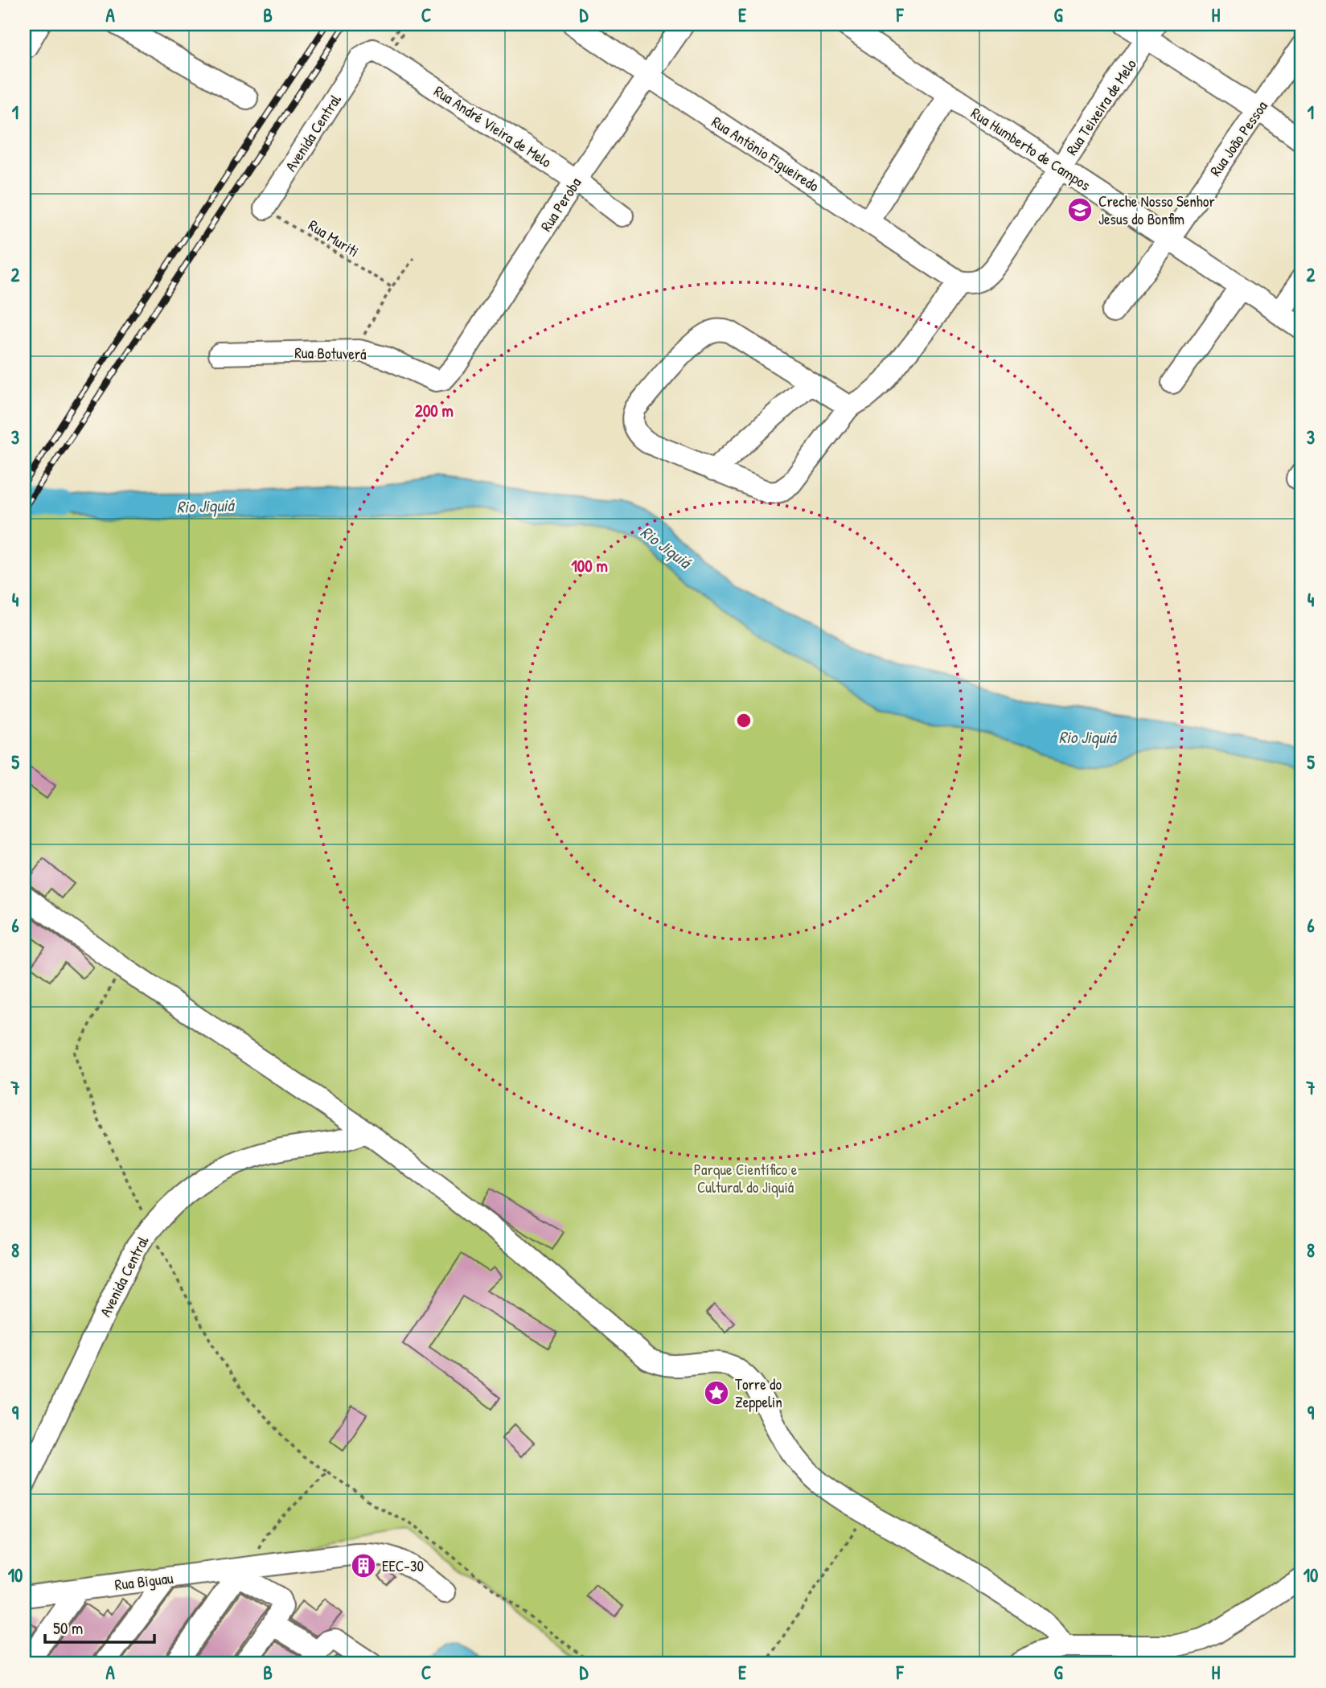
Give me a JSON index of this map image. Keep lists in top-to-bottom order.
{
  "streets": {
    "street": [
      "Rua Teixeira de Melo",
      "Rua André Vieira de Melo",
      "Avenida Central",
      "Rua João Pessoa",
      "Rua Humberto de Campos",
      "Rua Antônio Figueiredo",
      "Rua Peroba",
      "Rua Botuverá",
      "Rua Biguau"
    ],
    "path": ["Rua Muriti"]
  },
  "crossings": [
    ["Rua Teixeira de Melo", "Rua Humberto de Campos"],
    ["Rua Teixeira de Melo", "Rua Antônio Figueiredo"],
    ["Rua André Vieira de Melo", "Avenida Central"],
    ["Rua André Vieira de Melo", "Rua Peroba"],
    ["Avenida Central", "Rua Muriti"],
    ["Rua João Pessoa", "Rua Humberto de Campos"],
    ["Rua Antônio Figueiredo", "Rua Peroba"],
    ["Rua Peroba", "Rua Botuverá"]
  ],
  "water": ["Rio Jiquiá"],
  "parks": ["Parque Científico e Cultural do Jiquiá"],
  "places": {
    "school or university": ["Creche Nosso Senhor Jesus do Bonfim"],
    "place": ["Torre do Zeppelin"],
    "building": ["EEC-30"]
  },
  "scale_bar": "50 m",
  "grid": {
    "columns": [
      "A",
      "B",
      "C",
      "D",
      "E",
      "F",
      "G",
      "H"
    ],
    "rows": [
      "1",
      "2",
      "3",
      "4",
      "5",
      "6",
      "7",
      "8",
      "9",
      "10"
    ]
  },
  "rings": ["200 m", "100 m"]
}
